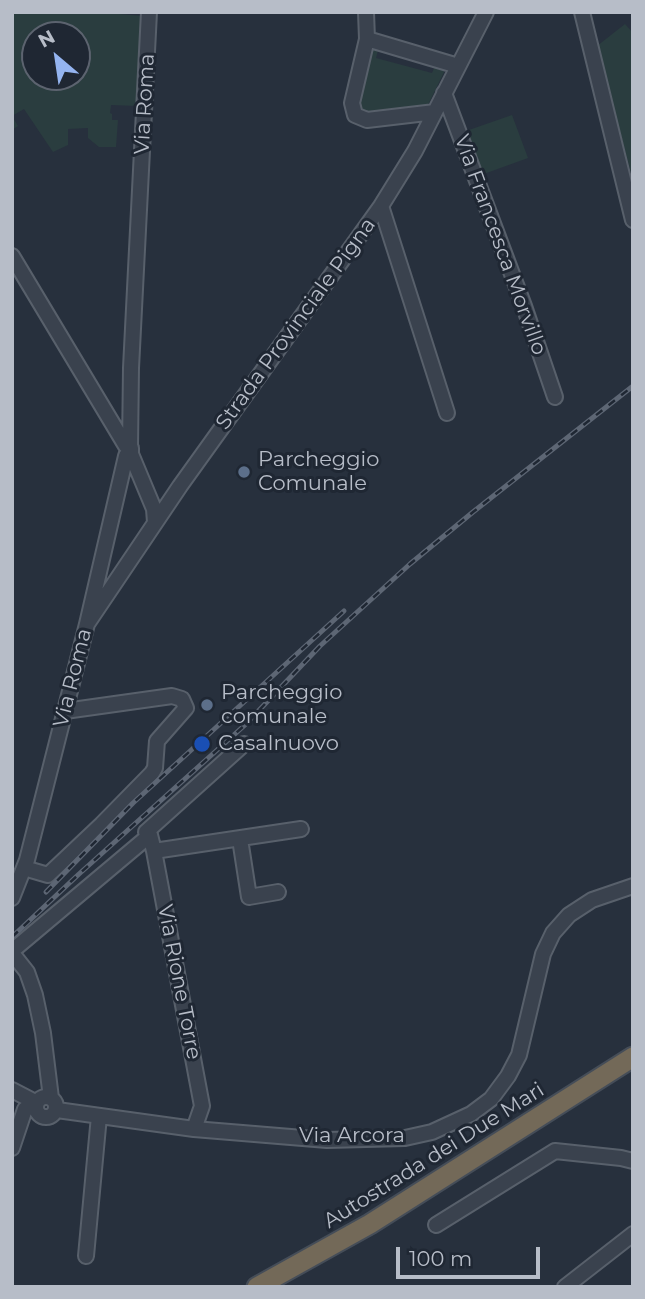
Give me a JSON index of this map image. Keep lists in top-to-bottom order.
{
  "streets": {
    "highway": ["Autostrada dei Due Mari"],
    "street": [
      "Via Roma",
      "Via Francesca Morvillo",
      "Strada Provinciale Pigna",
      "Via Rione Torre",
      "Via Arcora"
    ]
  },
  "crossings": [
    ["Via Roma", "Strada Provinciale Pigna"],
    ["Via Francesca Morvillo", "Strada Provinciale Pigna"],
    ["Via Rione Torre", "Via Arcora"]
  ],
  "places": ["Parcheggio Comunale", "Parcheggio comunale", "Casalnuovo"],
  "scale_bar": "100 m",
  "north": "top left"
}
